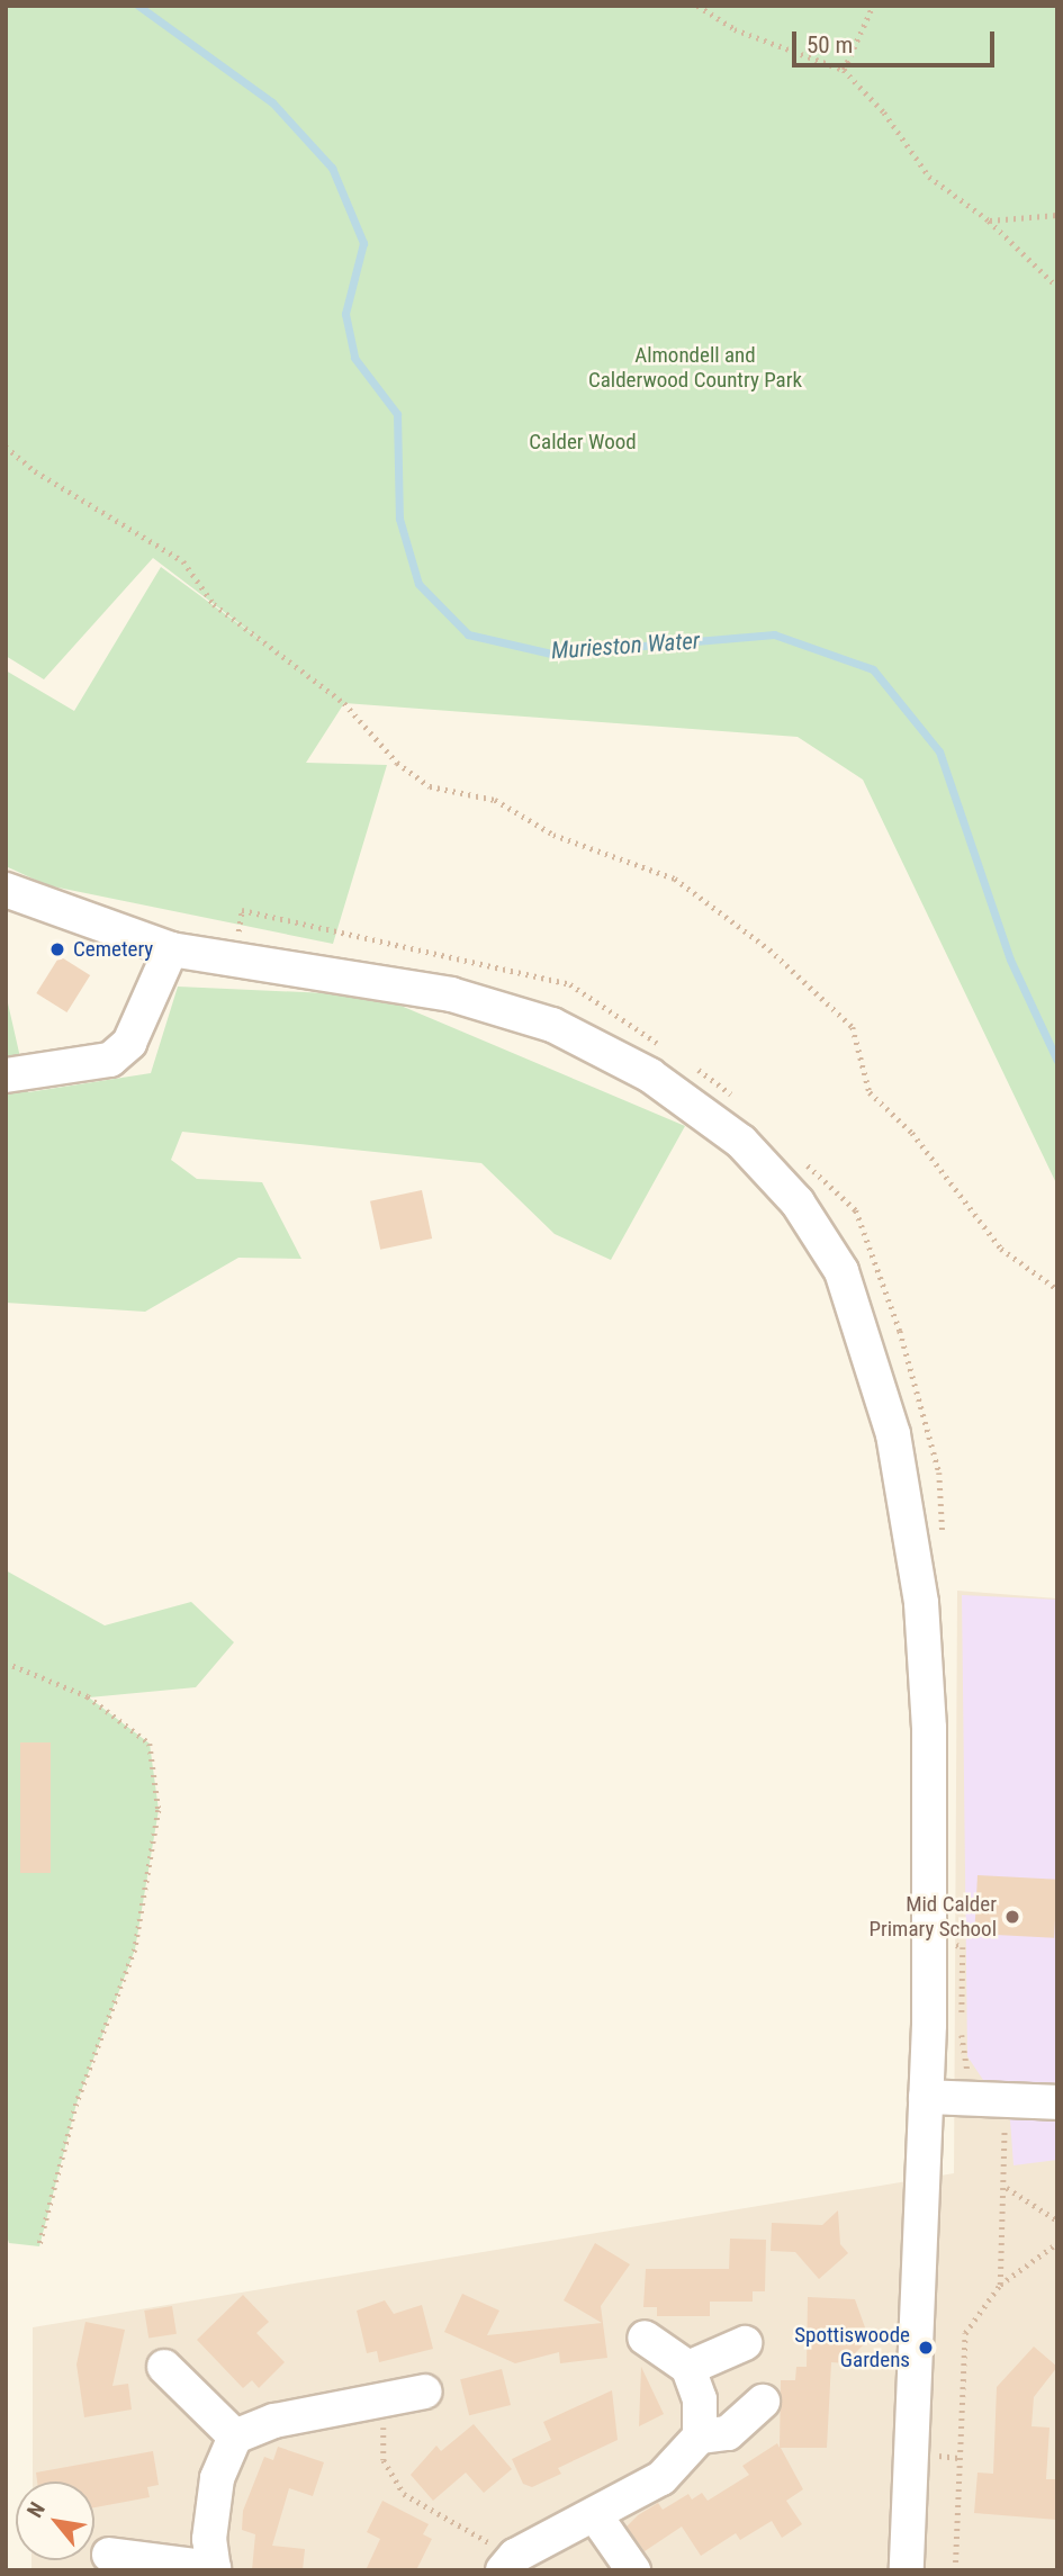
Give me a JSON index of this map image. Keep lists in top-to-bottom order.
{
  "water": ["Murieston Water"],
  "parks": ["Almondell and Calderwood Country Park", "Calder Wood"],
  "places": ["Cemetery", "Mid Calder Primary School", "Spottiswoode Gardens"],
  "scale_bar": "50 m",
  "north": "top left"
}
